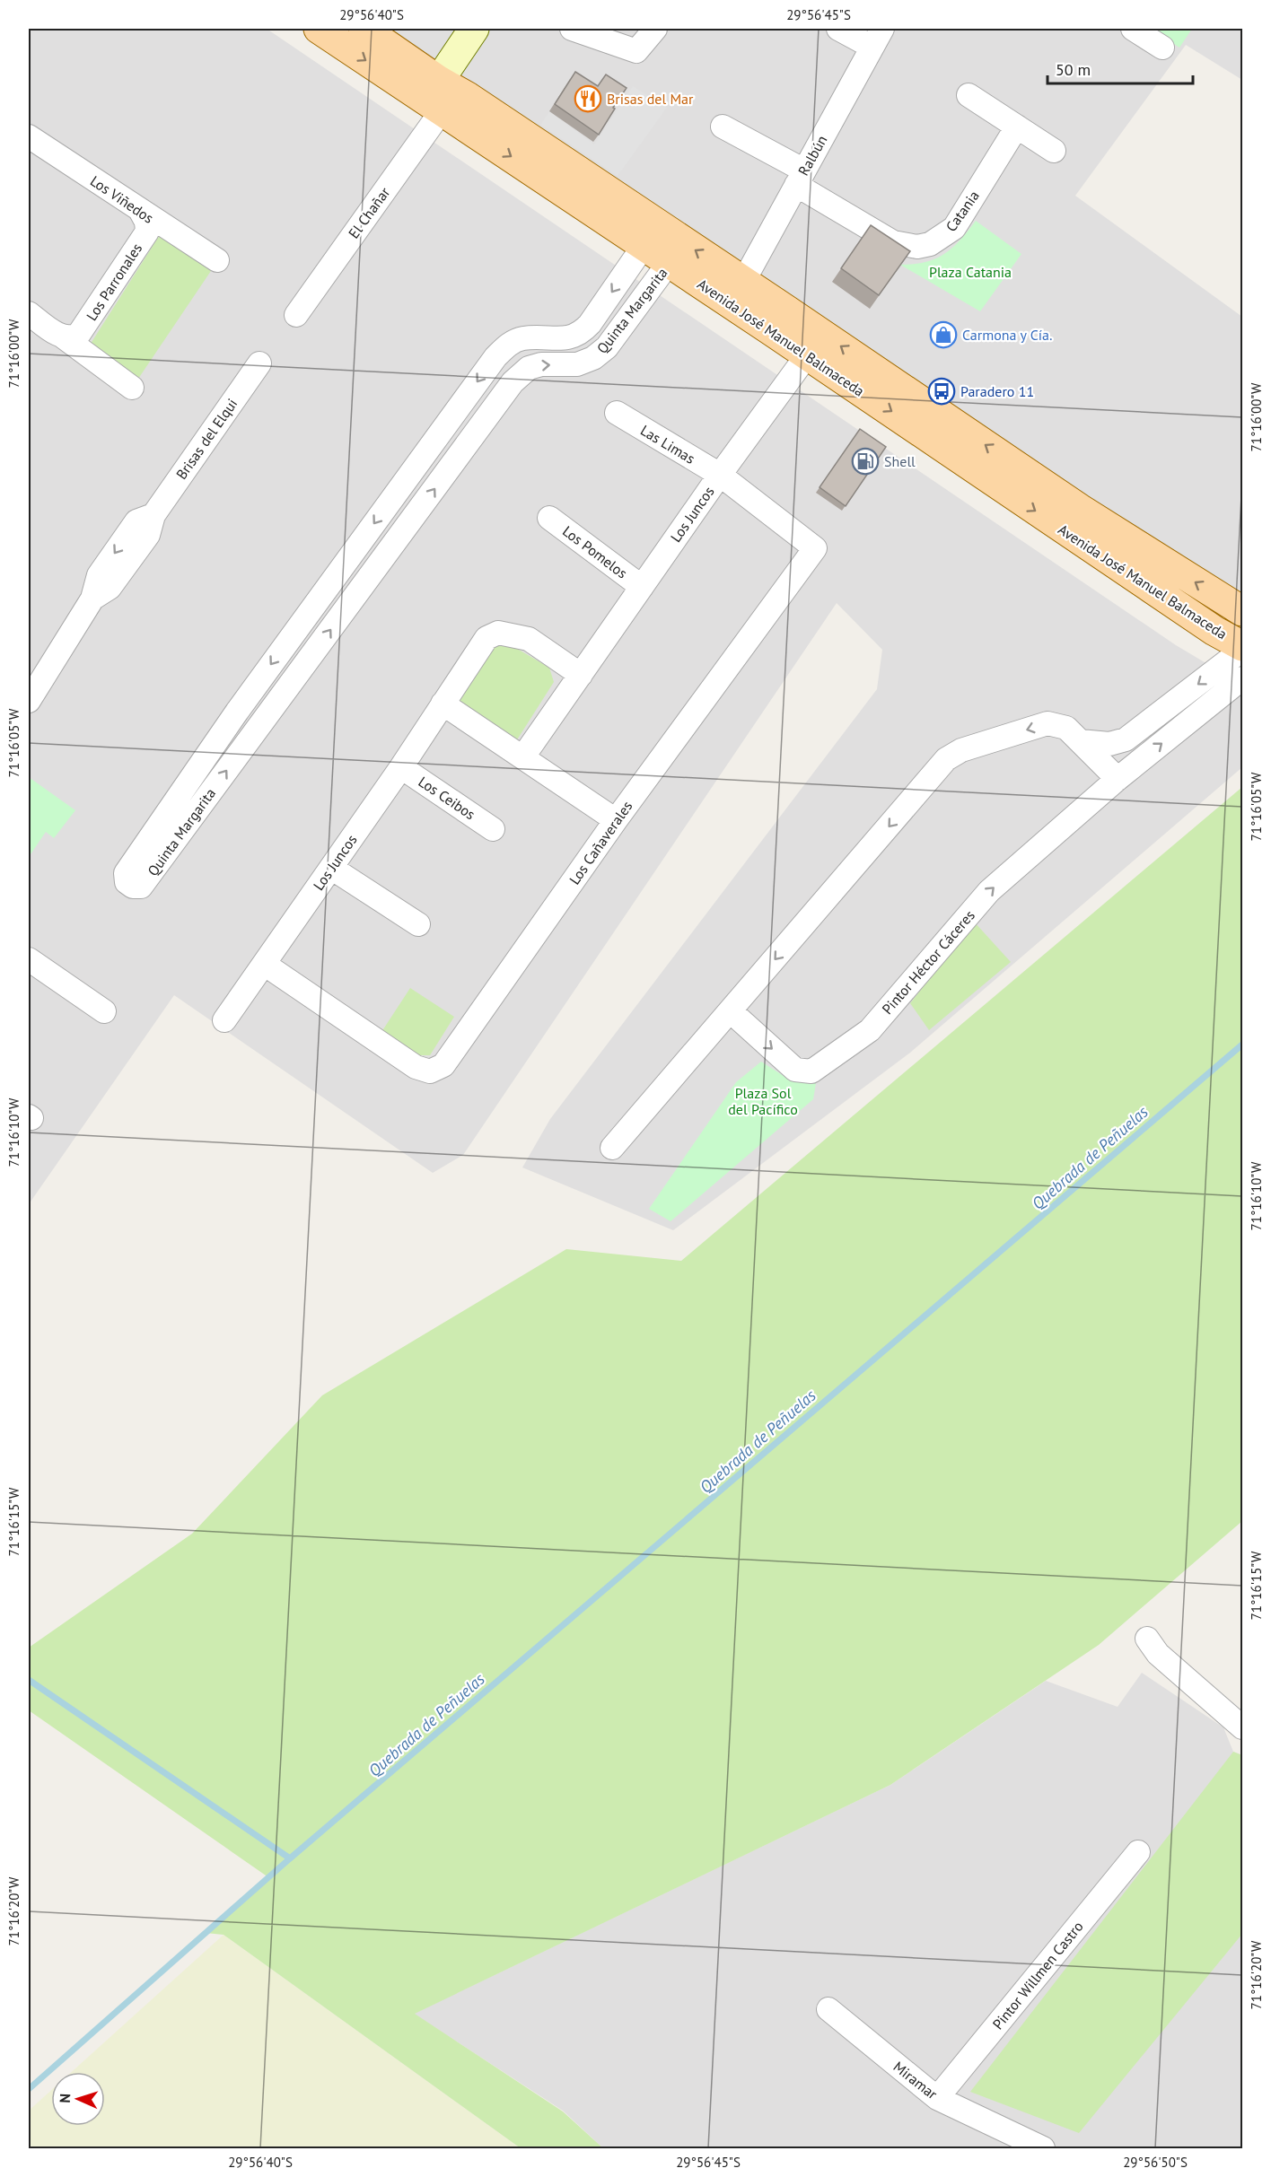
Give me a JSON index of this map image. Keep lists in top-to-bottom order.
{
  "streets": {
    "main road": ["Avenida José Manuel Balmaceda"],
    "street": [
      "Ralbún",
      "Los Viñedos",
      "Catania",
      "El Chañar",
      "Los Parronales",
      "Quinta Margarita",
      "Brisas del Elqui",
      "Las Limas",
      "Los Juncos",
      "Los Pomelos",
      "Los Ceibos",
      "Los Cañaverales",
      "Pintor Héctor Cáceres",
      "Pintor Willmen Castro",
      "Miramar"
    ]
  },
  "crossings": [
    ["Ralbún", "Catania"],
    ["Ralbún", "Avenida José Manuel Balmaceda"],
    ["Los Viñedos", "Los Parronales"],
    ["El Chañar", "Avenida José Manuel Balmaceda"],
    ["Quinta Margarita", "Avenida José Manuel Balmaceda"],
    ["Avenida José Manuel Balmaceda", "Los Juncos"],
    ["Las Limas", "Los Juncos"],
    ["Las Limas", "Los Cañaverales"],
    ["Los Juncos", "Los Pomelos"],
    ["Los Juncos", "Los Ceibos"],
    ["Los Juncos", "Los Cañaverales"],
    ["Pintor Willmen Castro", "Miramar"]
  ],
  "water": ["Quebrada de Peñuelas"],
  "parks": ["Plaza Catania", "Plaza Sol del Pacífico"],
  "places": {
    "restaurant": ["Brisas del Mar"],
    "shop": ["Carmona y Cía."],
    "bus stop": ["Paradero 11"],
    "fuel station": ["Shell"]
  },
  "scale_bar": "50 m",
  "north": "left",
  "coordinates": [
    "29°56'40\"S",
    "29°56'45\"S",
    "71°16'00\"W",
    "71°16'05\"W",
    "71°16'10\"W",
    "71°16'15\"W",
    "71°16'20\"W",
    "29°56'50\"S"
  ]
}
